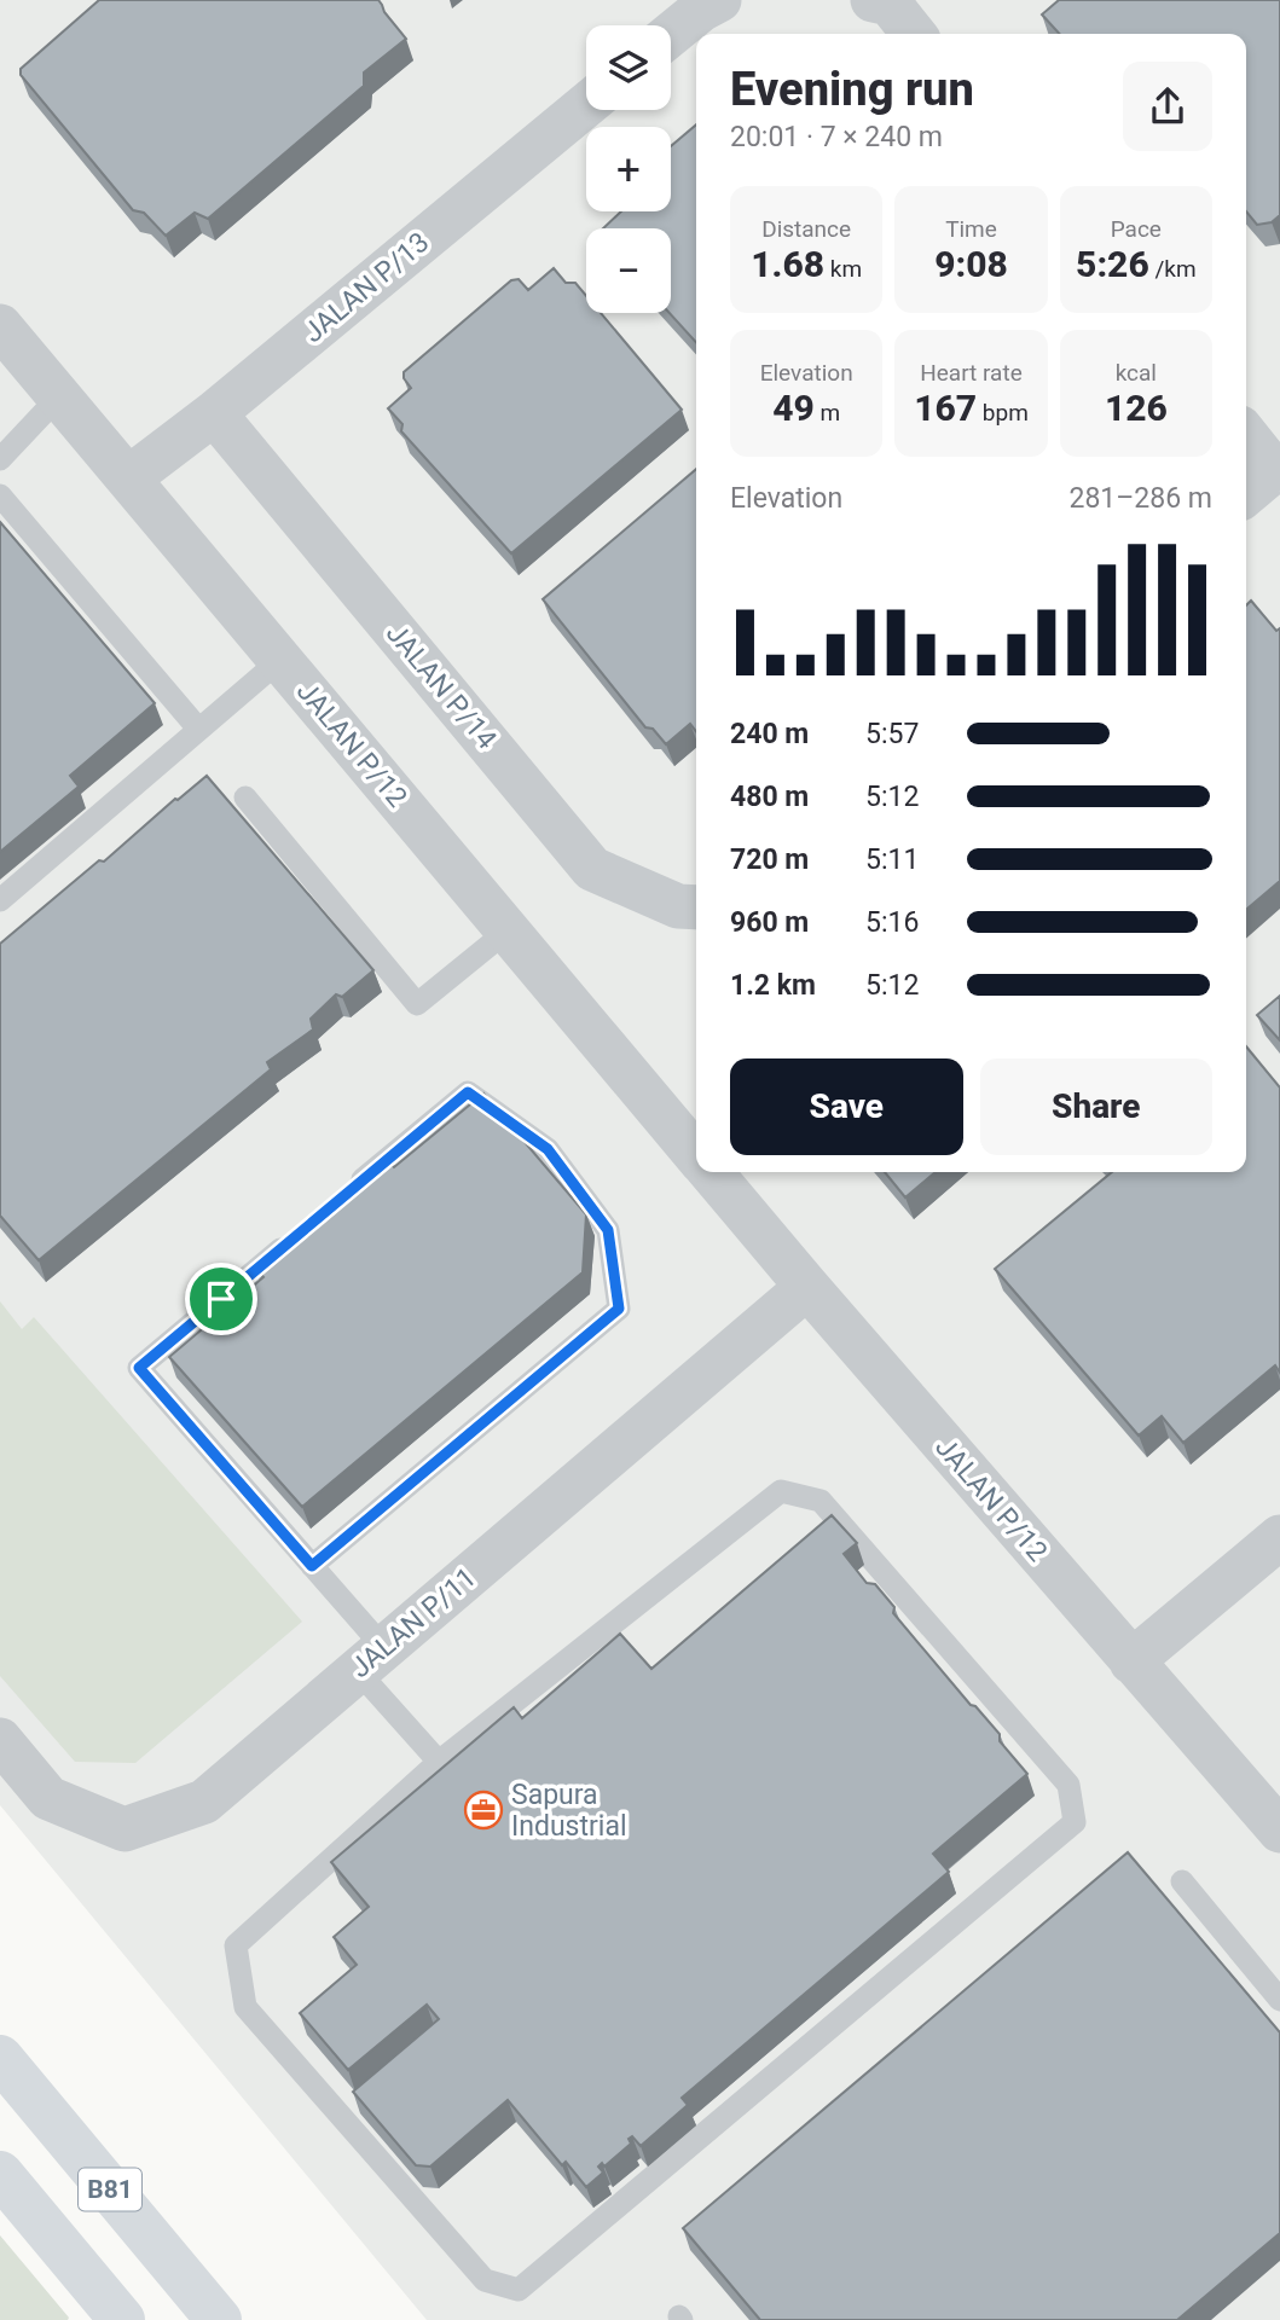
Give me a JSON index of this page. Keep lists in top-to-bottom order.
{
  "streets": {
    "main road": ["B81"],
    "street": [
      "JALAN P/13",
      "JALAN P/14",
      "JALAN P/12",
      "JALAN P/11"
    ]
  },
  "crossings": [
    ["JALAN P/13", "JALAN P/14"],
    ["JALAN P/13", "JALAN P/12"],
    ["JALAN P/12", "JALAN P/11"]
  ],
  "places": {
    "office": ["Sapura Industrial"]
  },
  "page": {
    "map_buttons": ["+", "−"],
    "heading": ["Evening run", "20:01 · 7 × 240 m"],
    "stats": [
      ["Distance", "1.68 km"],
      ["Time", "9:08"],
      ["Pace", "5:26 /km"],
      ["Elevation", "49 m"],
      ["Heart rate", "167 bpm"],
      ["kcal", "126"]
    ],
    "chart": ["Elevation", "281–286 m"],
    "list": [
      {
        "name": "240 m",
        "note": "5:57"
      },
      {
        "name": "480 m",
        "note": "5:12"
      },
      {
        "name": "720 m",
        "note": "5:11"
      },
      {
        "name": "960 m",
        "note": "5:16"
      },
      {
        "name": "1.2 km",
        "note": "5:12"
      }
    ],
    "buttons": ["Save", "Share"]
  }
}
